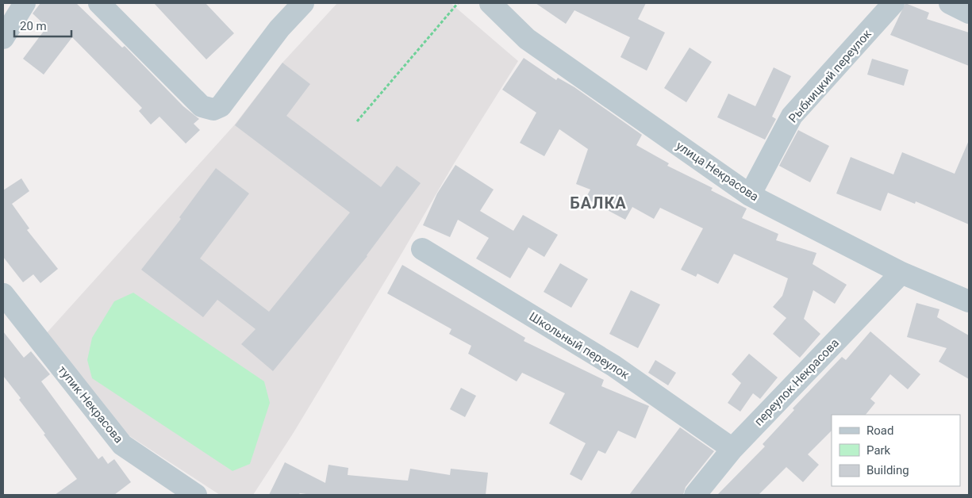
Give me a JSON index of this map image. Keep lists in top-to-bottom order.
{
  "streets": {
    "street": [
      "Рыбницкий переулок",
      "улица Некрасова",
      "Школьный переулок",
      "переулок Некрасова",
      "тупик Некрасова"
    ]
  },
  "crossings": [
    ["Рыбницкий переулок", "улица Некрасова"],
    ["улица Некрасова", "переулок Некрасова"],
    ["Школьный переулок", "переулок Некрасова"]
  ],
  "districts": ["БАЛКА"],
  "legend": ["Road", "Park", "Building"],
  "scale_bar": "20 m"
}
